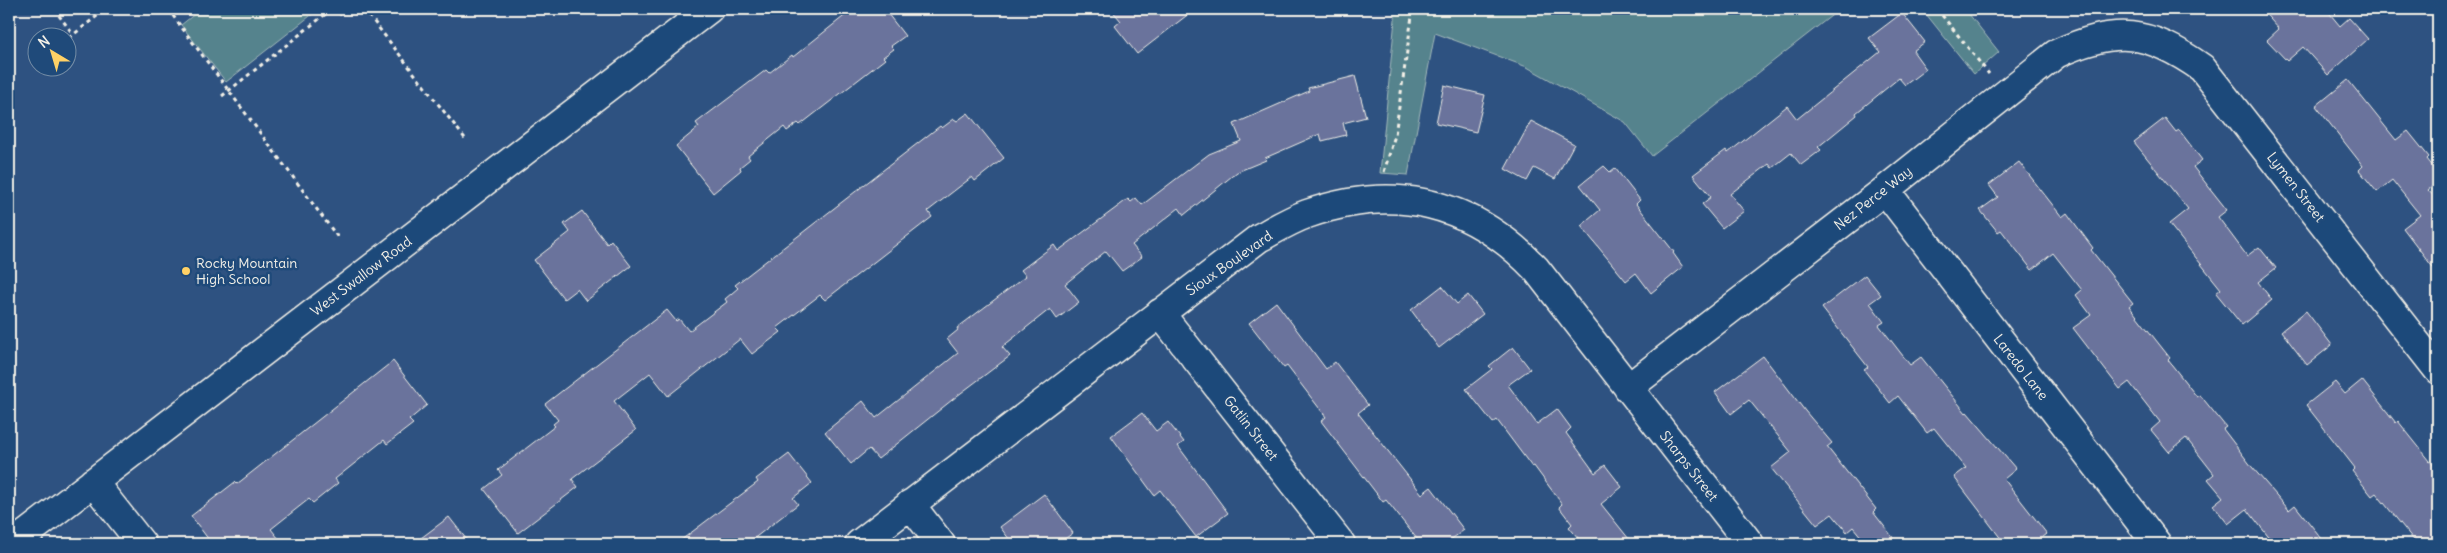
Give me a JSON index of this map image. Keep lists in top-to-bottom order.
{
  "streets": {
    "street": [
      "Lymen Street",
      "Nez Perce Way",
      "Sioux Boulevard",
      "West Swallow Road",
      "Laredo Lane",
      "Gatlin Street",
      "Sharps Street"
    ]
  },
  "crossings": [
    ["Lymen Street", "Nez Perce Way"],
    ["Nez Perce Way", "Sioux Boulevard"],
    ["Nez Perce Way", "Laredo Lane"],
    ["Nez Perce Way", "Sharps Street"],
    ["Sioux Boulevard", "Gatlin Street"],
    ["Sioux Boulevard", "Sharps Street"]
  ],
  "places": ["Rocky Mountain High School"],
  "north": "top left"
}
